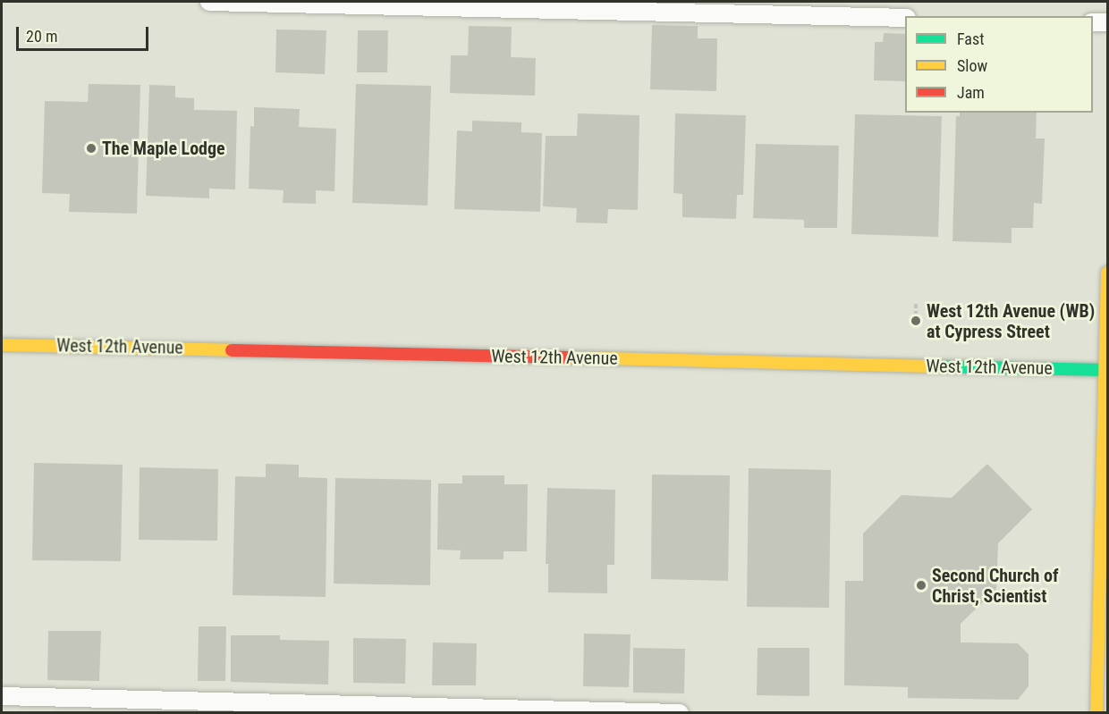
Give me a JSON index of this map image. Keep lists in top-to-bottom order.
{
  "streets": {
    "street": ["West 12th Avenue"]
  },
  "places": ["The Maple Lodge", "West 12th Avenue (WB) at Cypress Street", "Second Church of Christ, Scientist"],
  "legend": ["Fast", "Slow", "Jam"],
  "scale_bar": "20 m"
}
